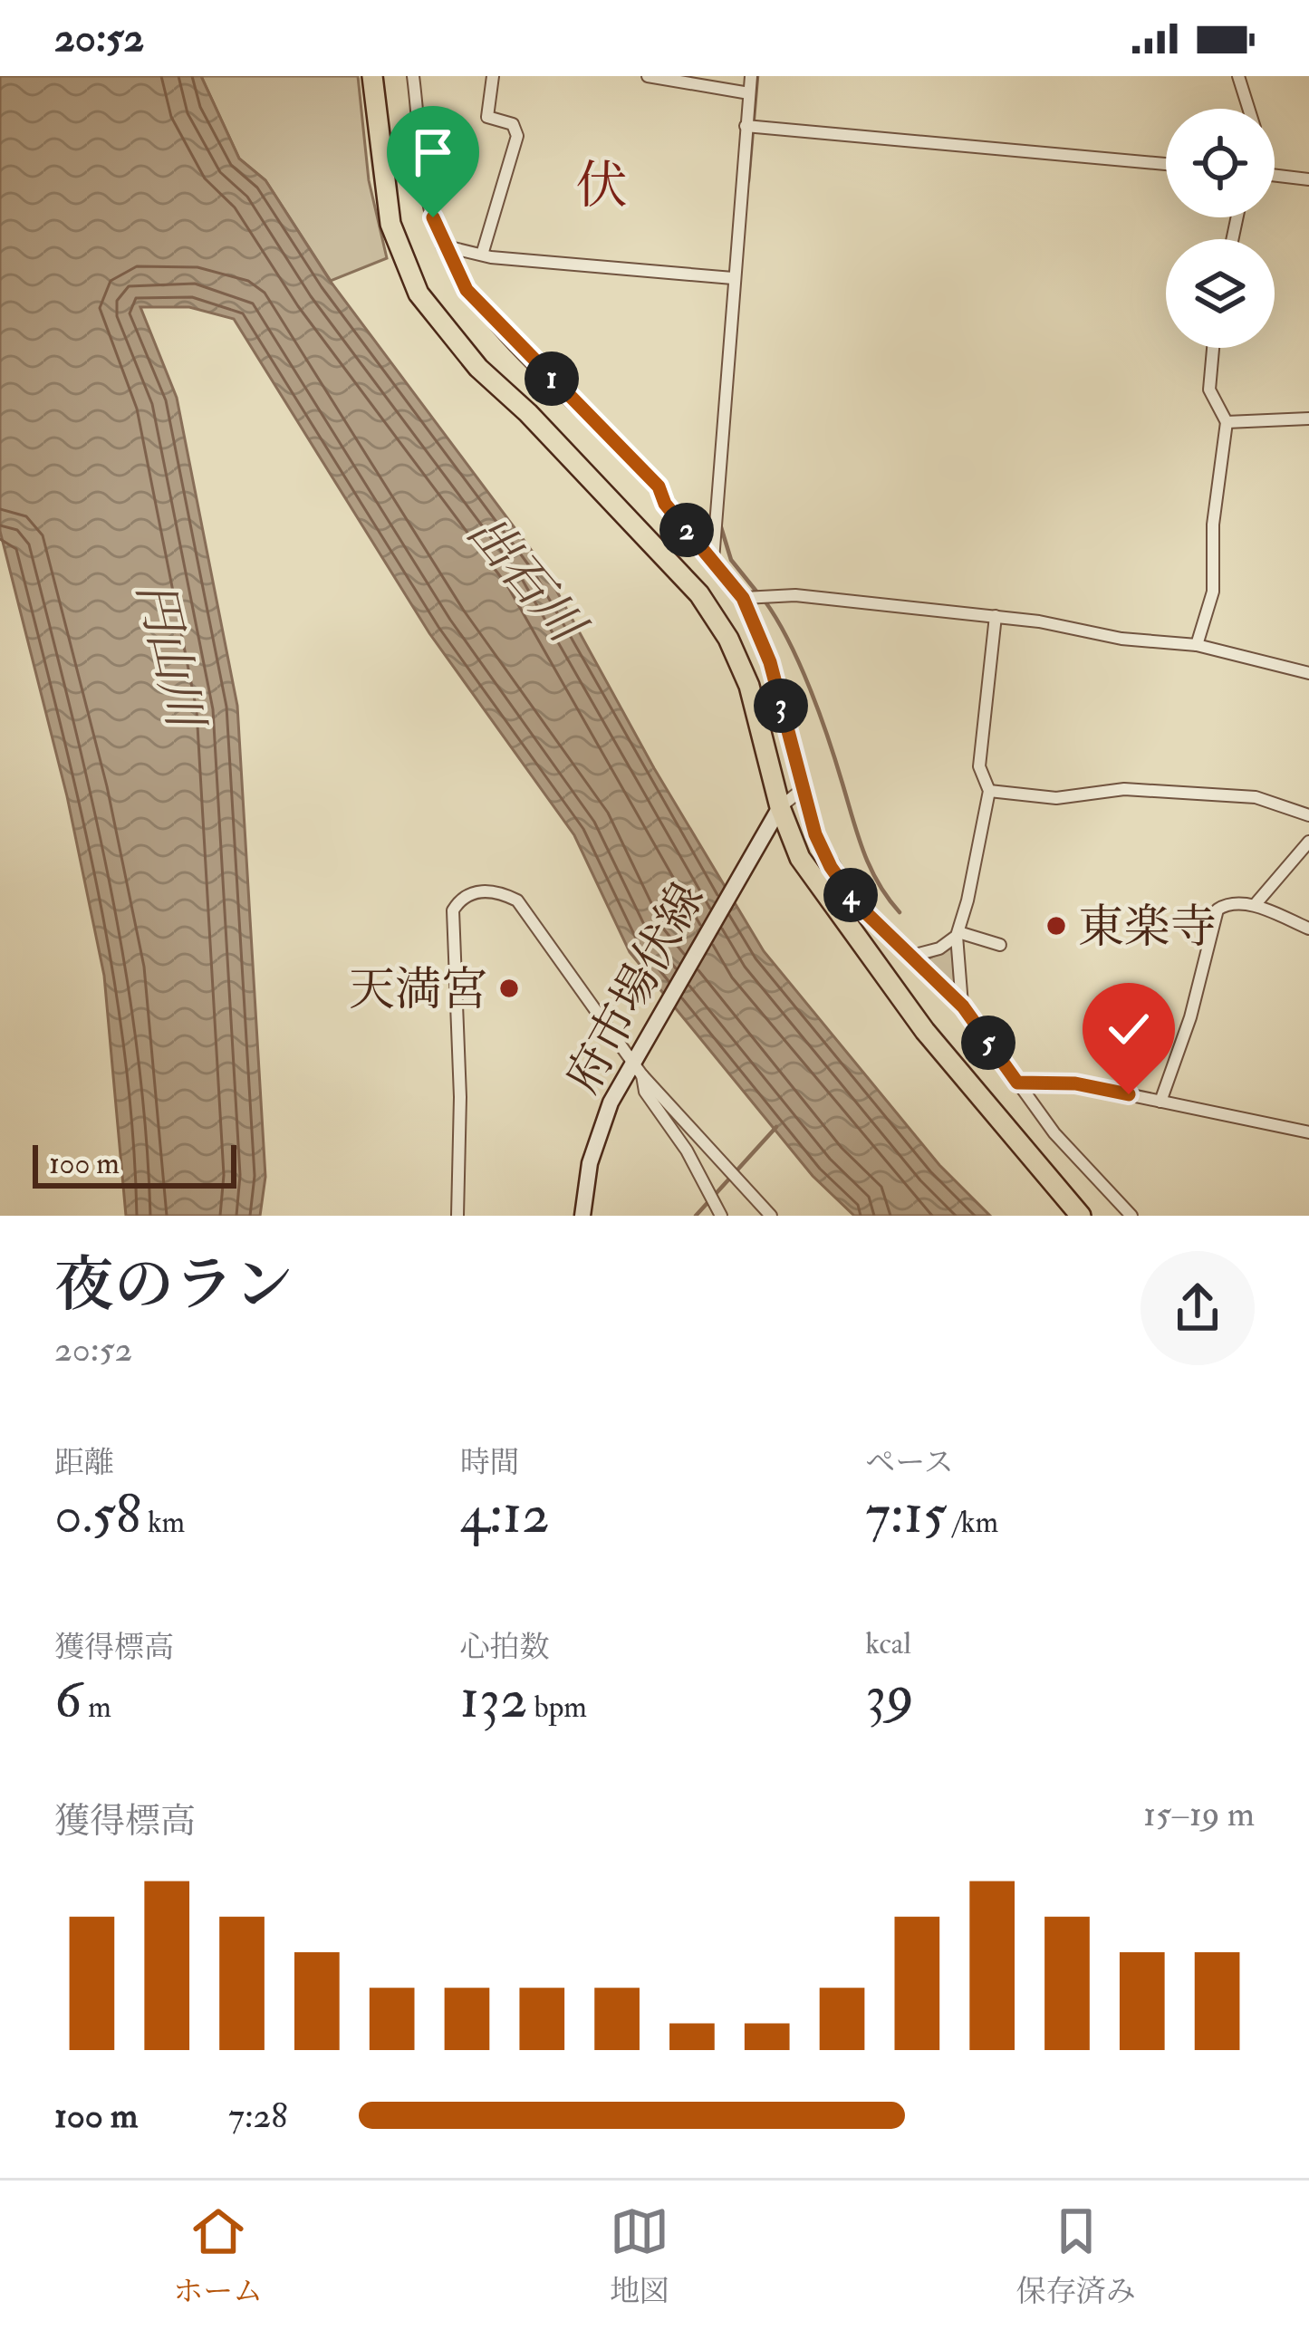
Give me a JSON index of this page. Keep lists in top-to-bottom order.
{
  "streets": {
    "main road": ["府市場伏線"]
  },
  "districts": ["伏"],
  "water": ["出石川", "円山川"],
  "places": ["東楽寺", "天満宮"],
  "scale_bar": "100 m",
  "page": {
    "status": "20:52",
    "pins": [
      "1",
      "2",
      "3",
      "4",
      "5"
    ],
    "scale": "100 m",
    "heading": ["夜のラン", "20:52"],
    "stats": [
      ["距離", "0.58 km"],
      ["時間", "4:12"],
      ["ペース", "7:15 /km"],
      ["獲得標高", "6 m"],
      ["心拍数", "132 bpm"],
      ["kcal", "39"]
    ],
    "chart": ["獲得標高", "15–19 m"],
    "list": [
      {
        "name": "100 m",
        "note": "7:28"
      }
    ],
    "tabs": ["ホーム", "地図", "保存済み"]
  }
}
